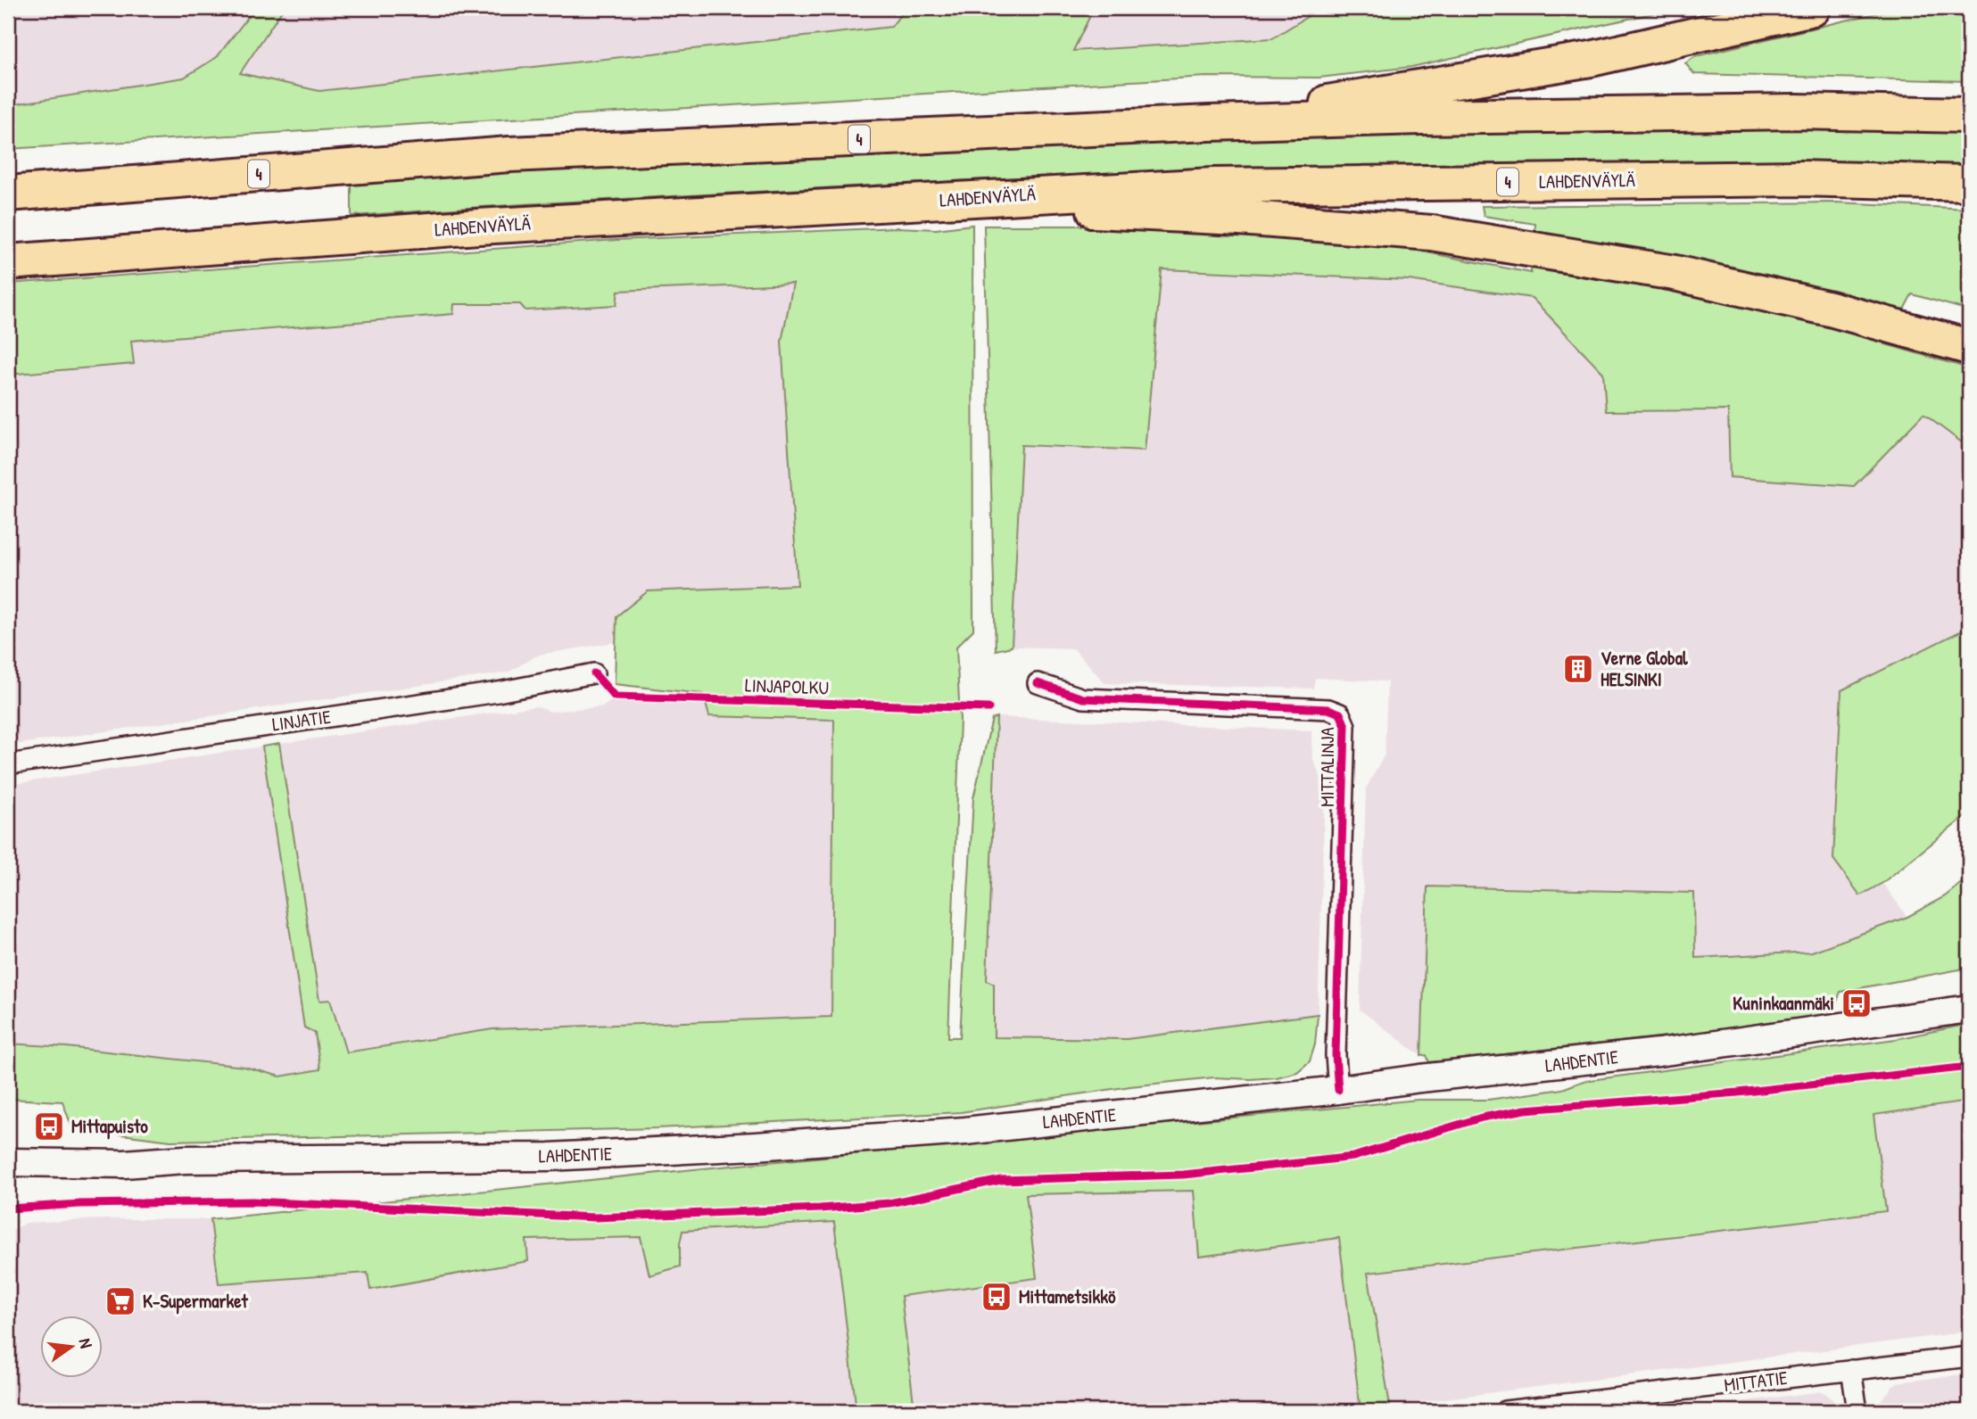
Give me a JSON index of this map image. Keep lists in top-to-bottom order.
{
  "streets": {
    "highway": ["4", "LAHDENVÄYLÄ"],
    "main road": ["LAHDENTIE"],
    "street": ["LINJATIE", "MITTALINJA", "MITTATIE"],
    "cycle path": ["LINJAPOLKU"]
  },
  "crossings": [
    ["MITTALINJA", "LAHDENTIE"]
  ],
  "places": {
    "building": ["Verne Global HELSINKI"],
    "bus stop": ["Kuninkaanmäki", "Mittapuisto", "Mittametsikkö"],
    "supermarket": ["K-Supermarket"]
  },
  "north": "right"
}
